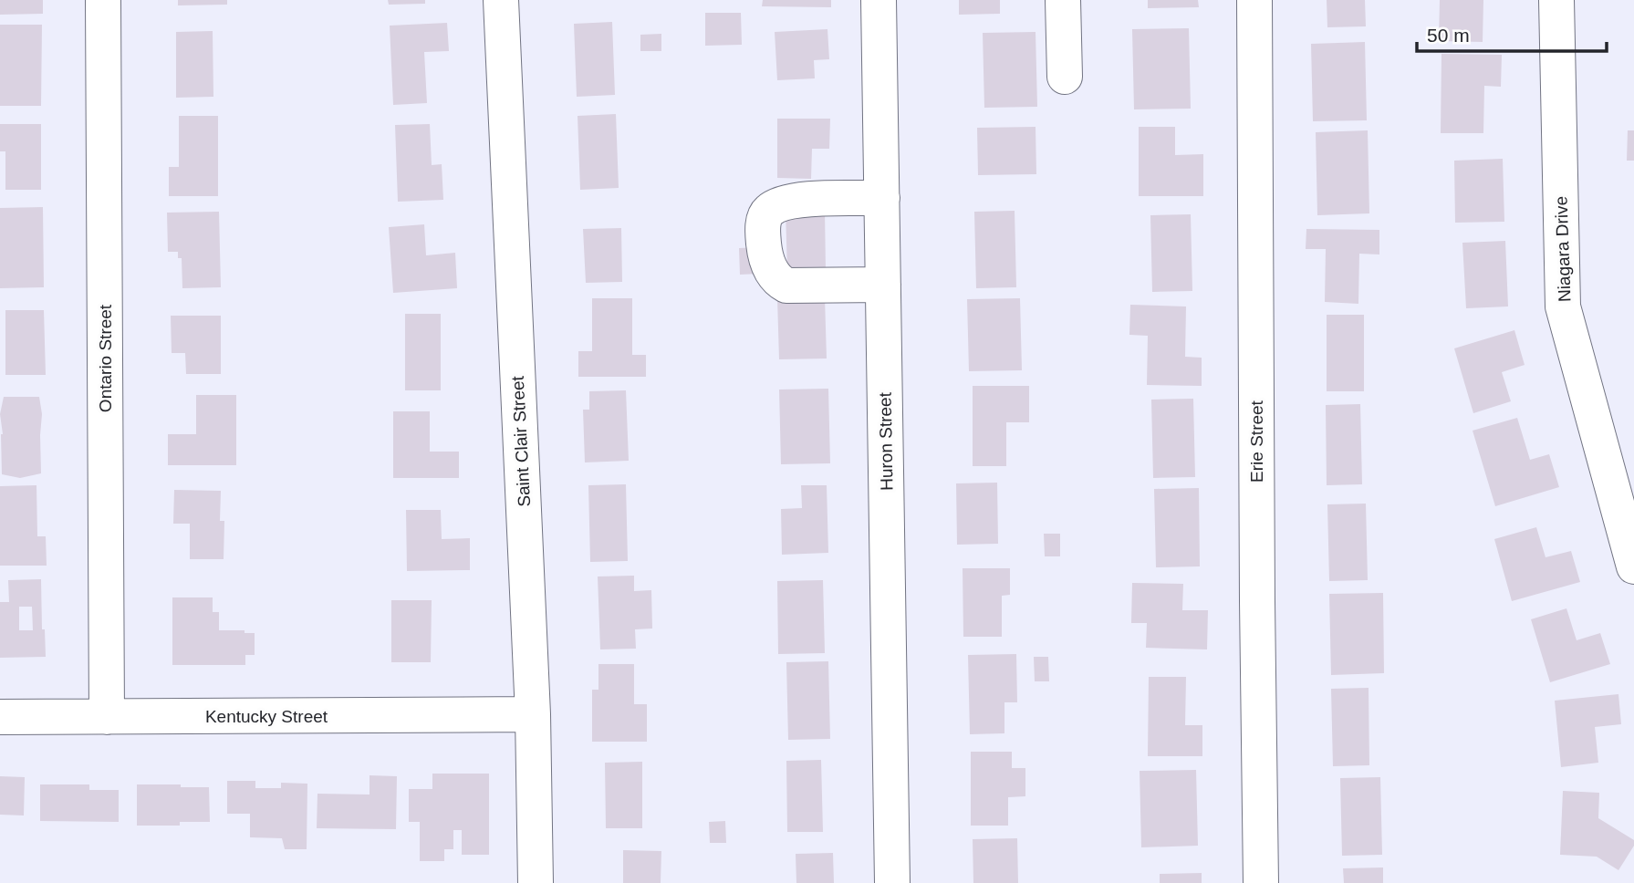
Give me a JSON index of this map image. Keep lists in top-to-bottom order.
{
  "streets": {
    "street": [
      "Niagara Drive",
      "Ontario Street",
      "Saint Clair Street",
      "Huron Street",
      "Erie Street",
      "Kentucky Street"
    ]
  },
  "crossings": [
    ["Ontario Street", "Kentucky Street"],
    ["Saint Clair Street", "Kentucky Street"]
  ],
  "scale_bar": "50 m"
}
